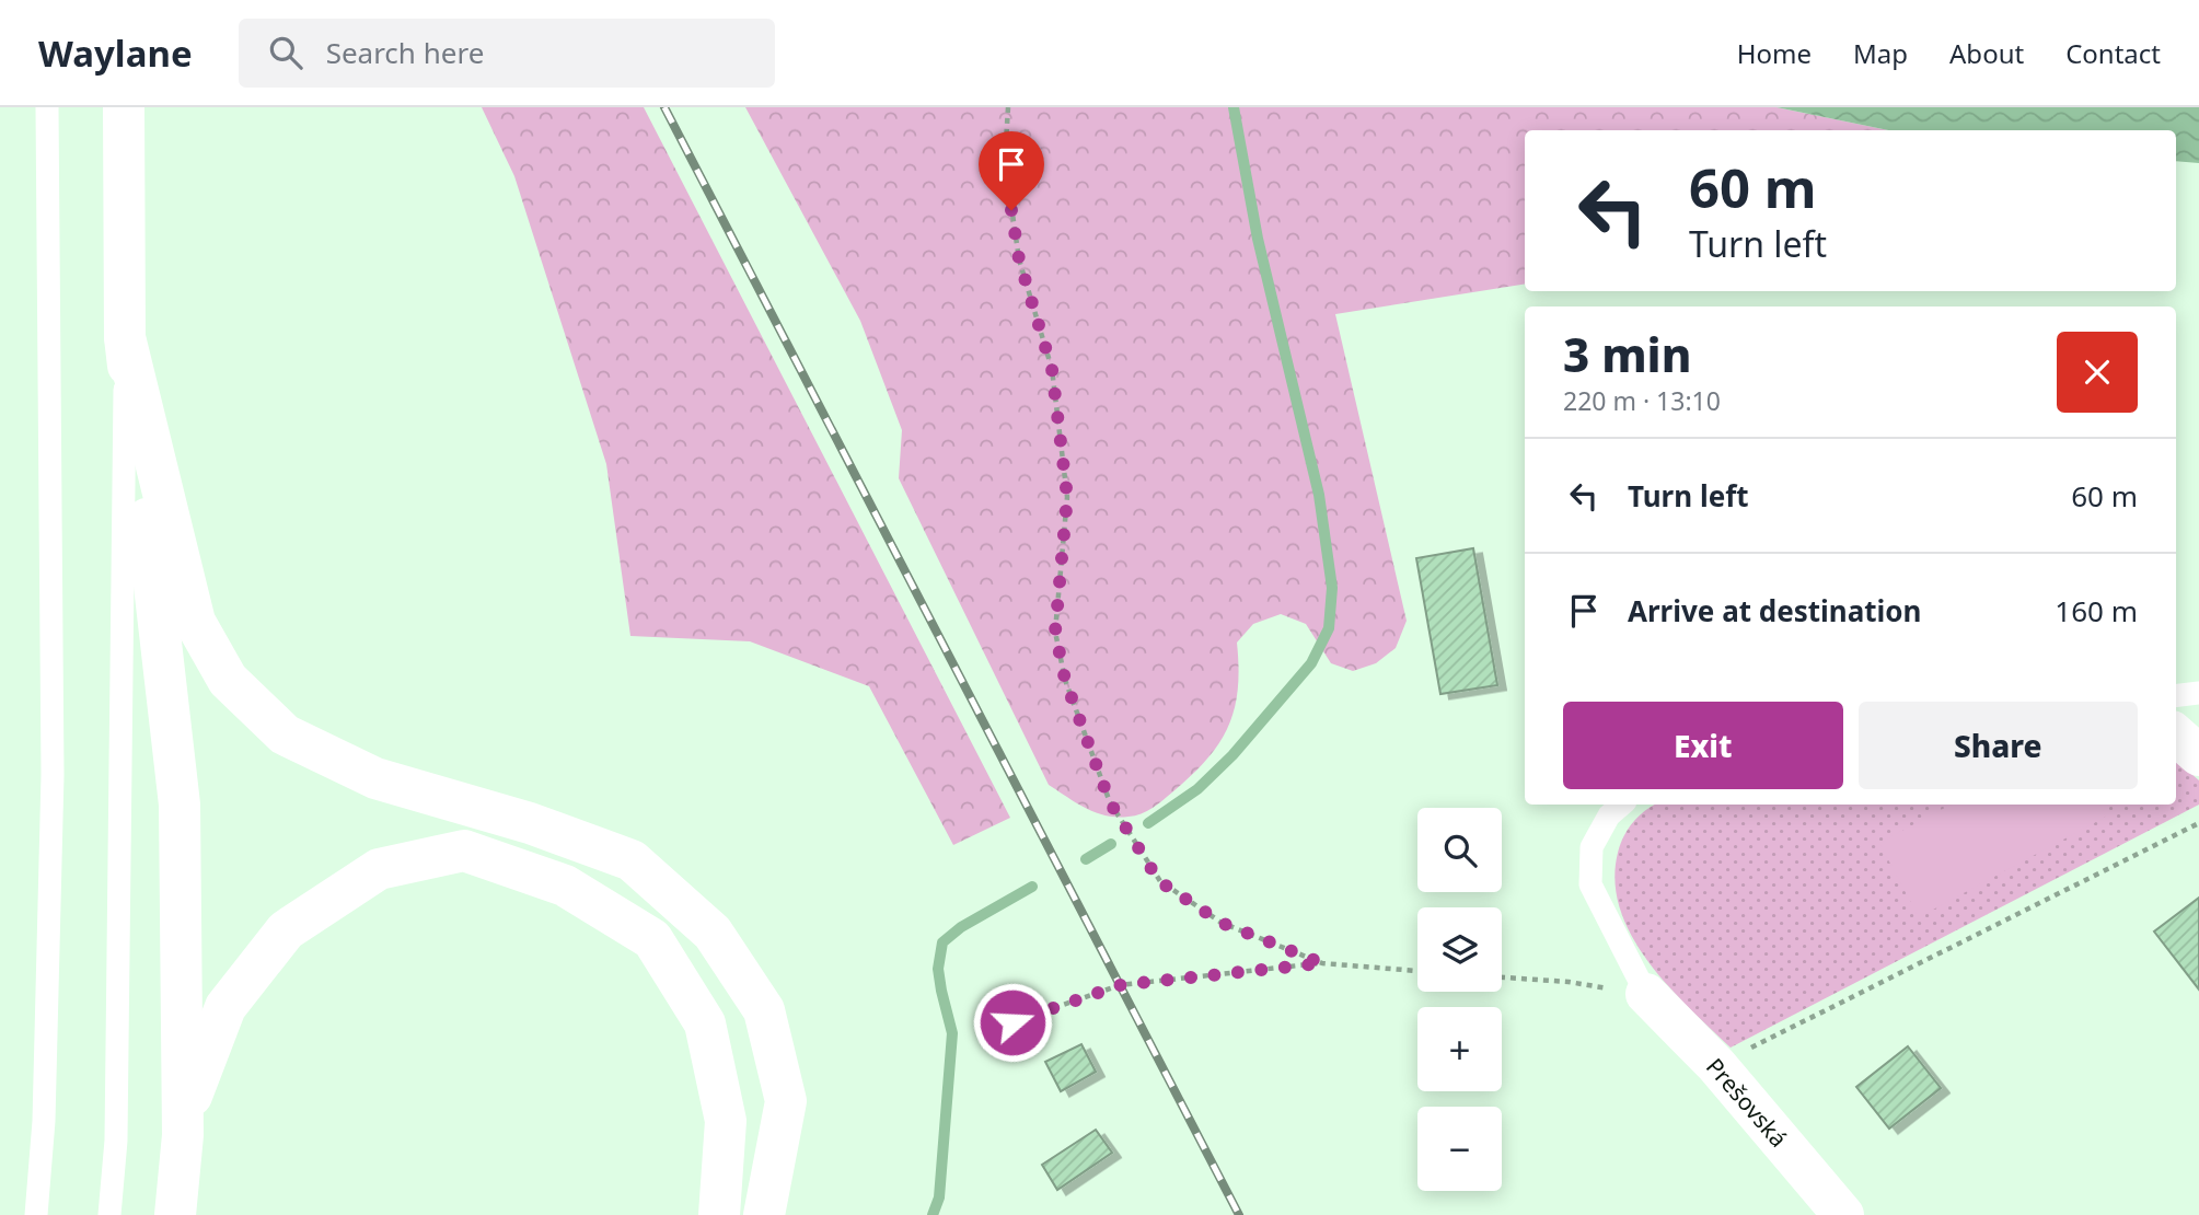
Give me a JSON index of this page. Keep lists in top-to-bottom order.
{
  "streets": {
    "main road": ["Prešovská"]
  },
  "page": {
    "header": "Waylane",
    "search": "Search here",
    "nav": [
      "Home",
      "Map",
      "About",
      "Contact"
    ],
    "turn": ["60 m", "Turn left"],
    "heading": ["3 min", "220 m · 13:10"],
    "list": [
      {
        "name": "Turn left",
        "value": "60 m"
      },
      {
        "name": "Arrive at destination",
        "value": "160 m"
      }
    ],
    "buttons": ["Exit", "Share"],
    "map_buttons": ["+", "−"]
  }
}
